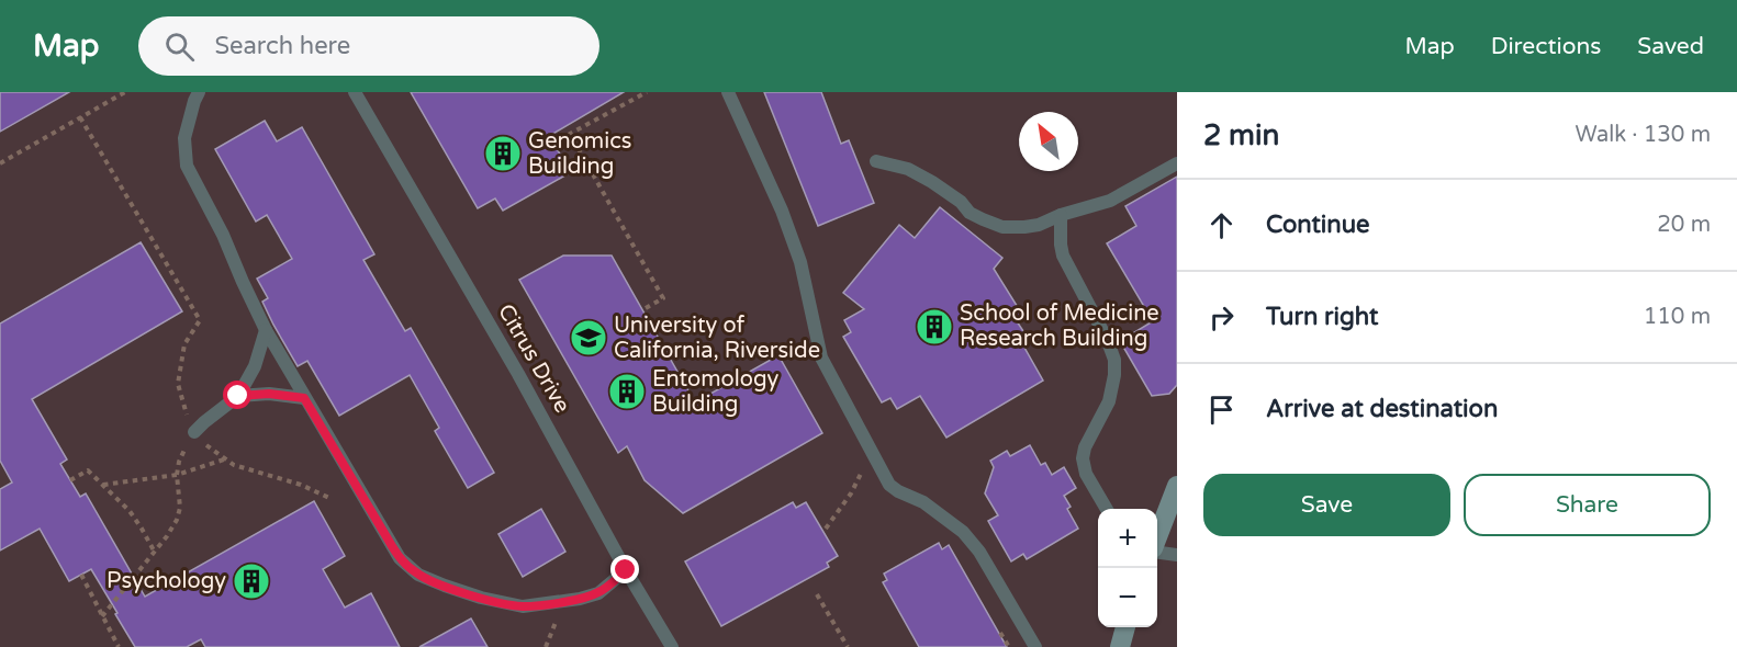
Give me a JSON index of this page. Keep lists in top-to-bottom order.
{
  "streets": {
    "lane": ["Citrus Drive"]
  },
  "places": {
    "building": [
      "Genomics Building",
      "School of Medicine Research Building",
      "Entomology Building",
      "Psychology"
    ],
    "school or university": ["University of California, Riverside"]
  },
  "north": "top left",
  "page": {
    "header": "Map",
    "search": "Search here",
    "nav": ["Map", "Directions", "Saved"],
    "heading": ["2 min", "Walk · 130 m"],
    "list": [
      ["Continue", "20 m"],
      ["Turn right", "110 m"],
      "Arrive at destination"
    ],
    "buttons": ["Save", "Share"],
    "map_buttons": ["+", "−"]
  }
}
